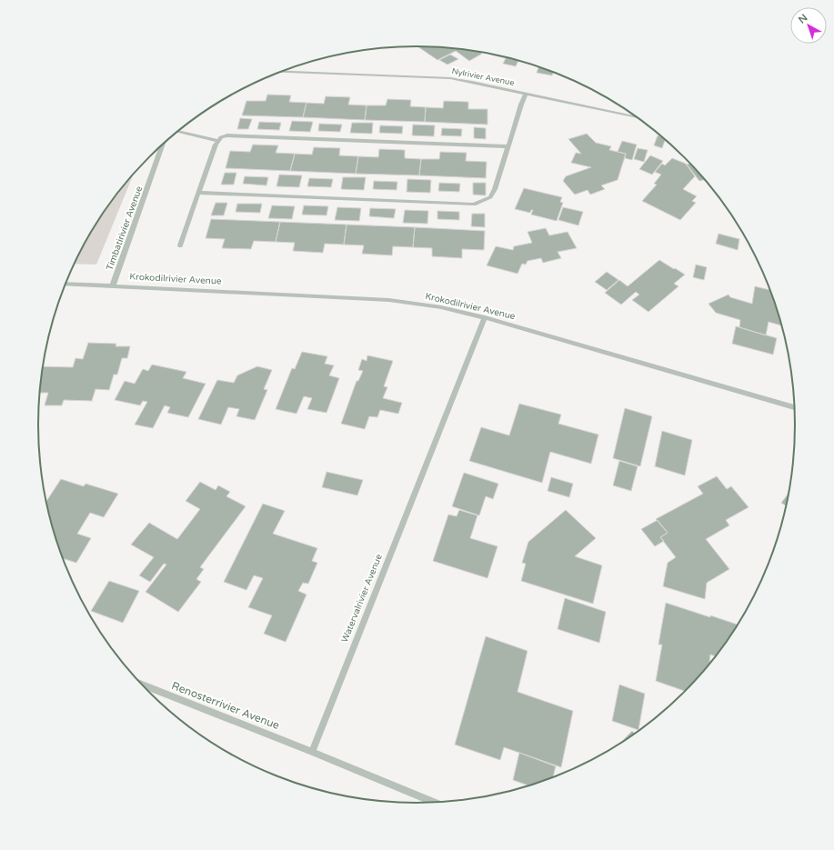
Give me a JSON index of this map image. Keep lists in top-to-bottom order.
{
  "streets": {
    "street": [
      "Nylrivier Avenue",
      "Timbatirivier Avenue",
      "Krokodilrivier Avenue",
      "Watervalrivier Avenue",
      "Renosterrivier Avenue"
    ]
  },
  "crossings": [
    ["Timbatirivier Avenue", "Krokodilrivier Avenue"],
    ["Krokodilrivier Avenue", "Watervalrivier Avenue"],
    ["Watervalrivier Avenue", "Renosterrivier Avenue"]
  ],
  "north": "top left"
}
